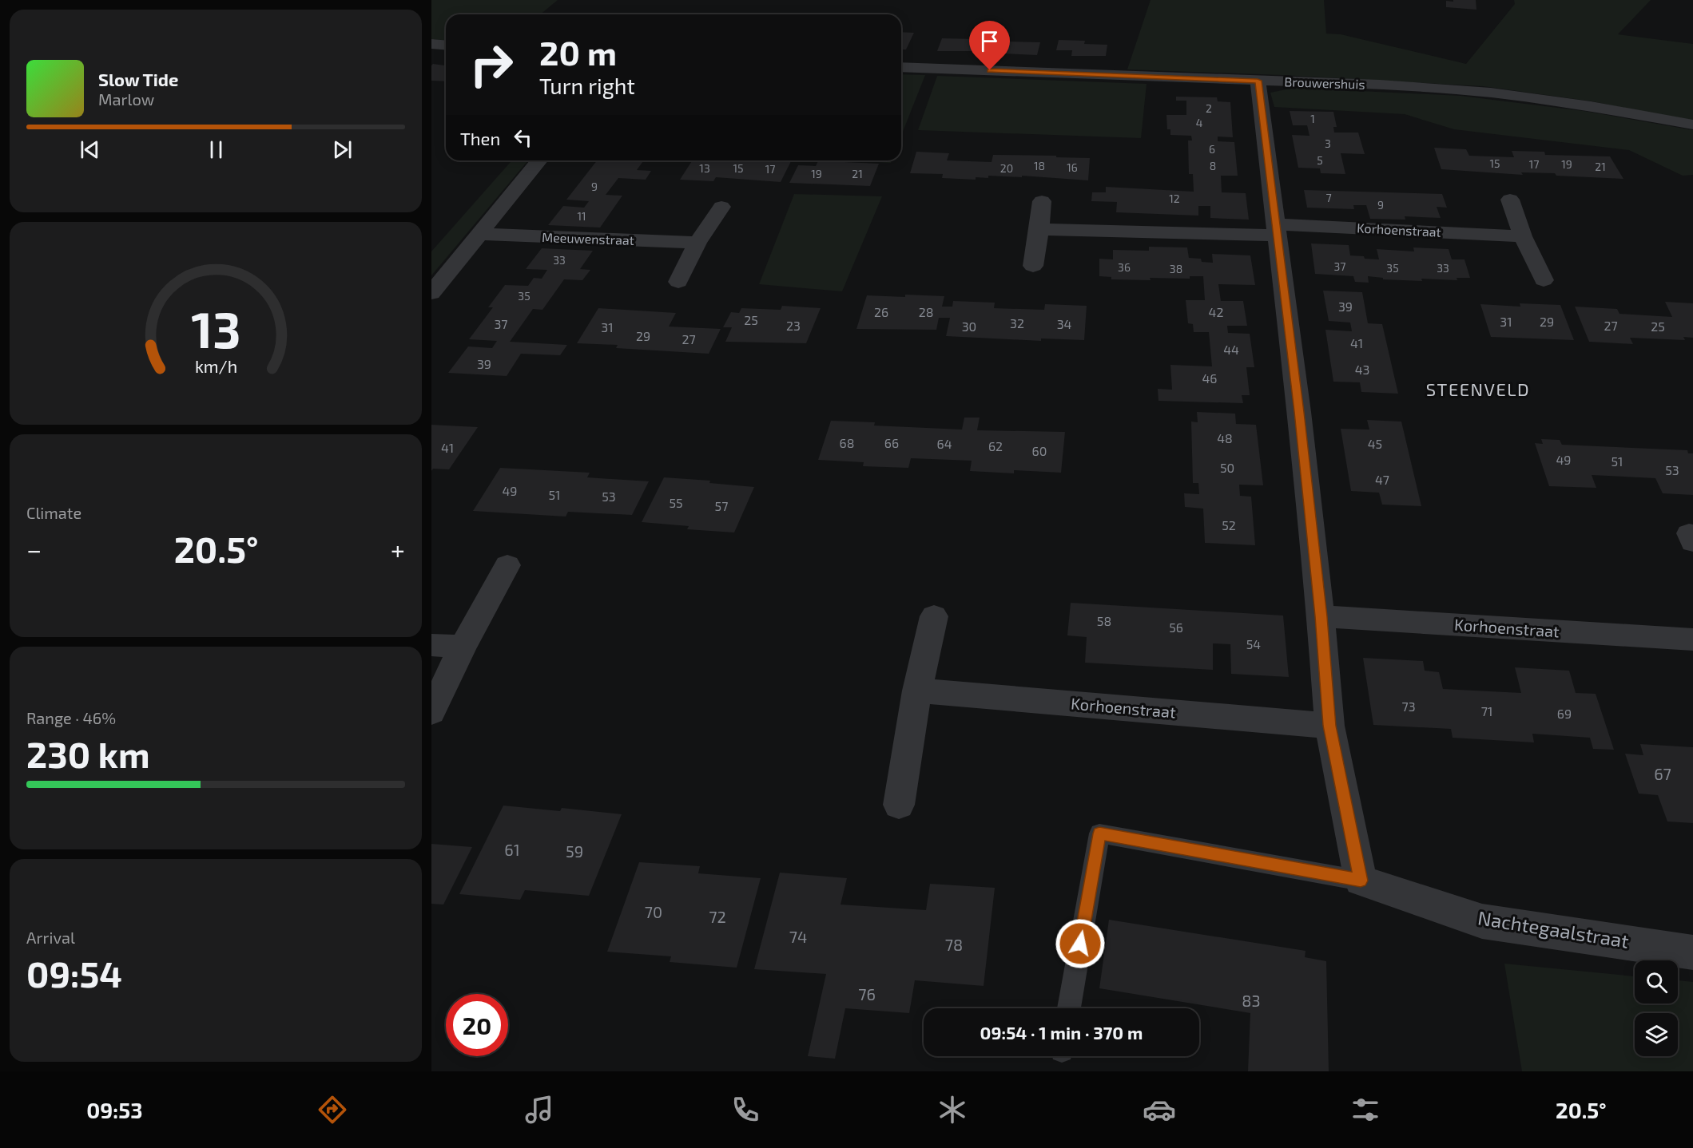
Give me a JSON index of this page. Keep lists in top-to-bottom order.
{
  "streets": {
    "street": [
      "Brouwershuis",
      "Korhoenstraat",
      "Meeuwenstraat",
      "Nachtegaalstraat"
    ]
  },
  "districts": ["STEENVELD"],
  "house_numbers": [
    "2",
    "1",
    "4",
    "3",
    "6",
    "5",
    "15",
    "17",
    "19",
    "18",
    "8",
    "21",
    "16",
    "13",
    "15",
    "20",
    "17",
    "19",
    "21",
    "9",
    "7",
    "12",
    "9",
    "11",
    "33",
    "37",
    "36",
    "35",
    "33",
    "38",
    "35",
    "39",
    "26",
    "28",
    "42",
    "25",
    "31",
    "29",
    "32",
    "37",
    "34",
    "23",
    "27",
    "30",
    "25",
    "31",
    "29",
    "27",
    "41",
    "44",
    "39",
    "43",
    "46",
    "48",
    "68",
    "66",
    "64",
    "45",
    "62",
    "41",
    "60",
    "49",
    "51",
    "50",
    "53",
    "47",
    "49",
    "51",
    "53",
    "55",
    "57",
    "52",
    "58",
    "56",
    "54",
    "73",
    "71",
    "69",
    "67",
    "61",
    "59",
    "70",
    "72",
    "74",
    "78",
    "76",
    "83"
  ],
  "page": {
    "turn": ["20 m", "Turn right"],
    "song": ["Slow Tide", "Marlow"],
    "then": "Then",
    "tile": [
      "Climate",
      ["Range · 46%", "230 km"],
      ["Arrival", "09:54"]
    ],
    "heat": ["−", "20.5°", "+"],
    "limit": "20",
    "trip": "09:54 · 1 min · 370 m",
    "tabs": ["09:53", "20.5°"],
    "gauge": ["13", "km/h"]
  }
}
